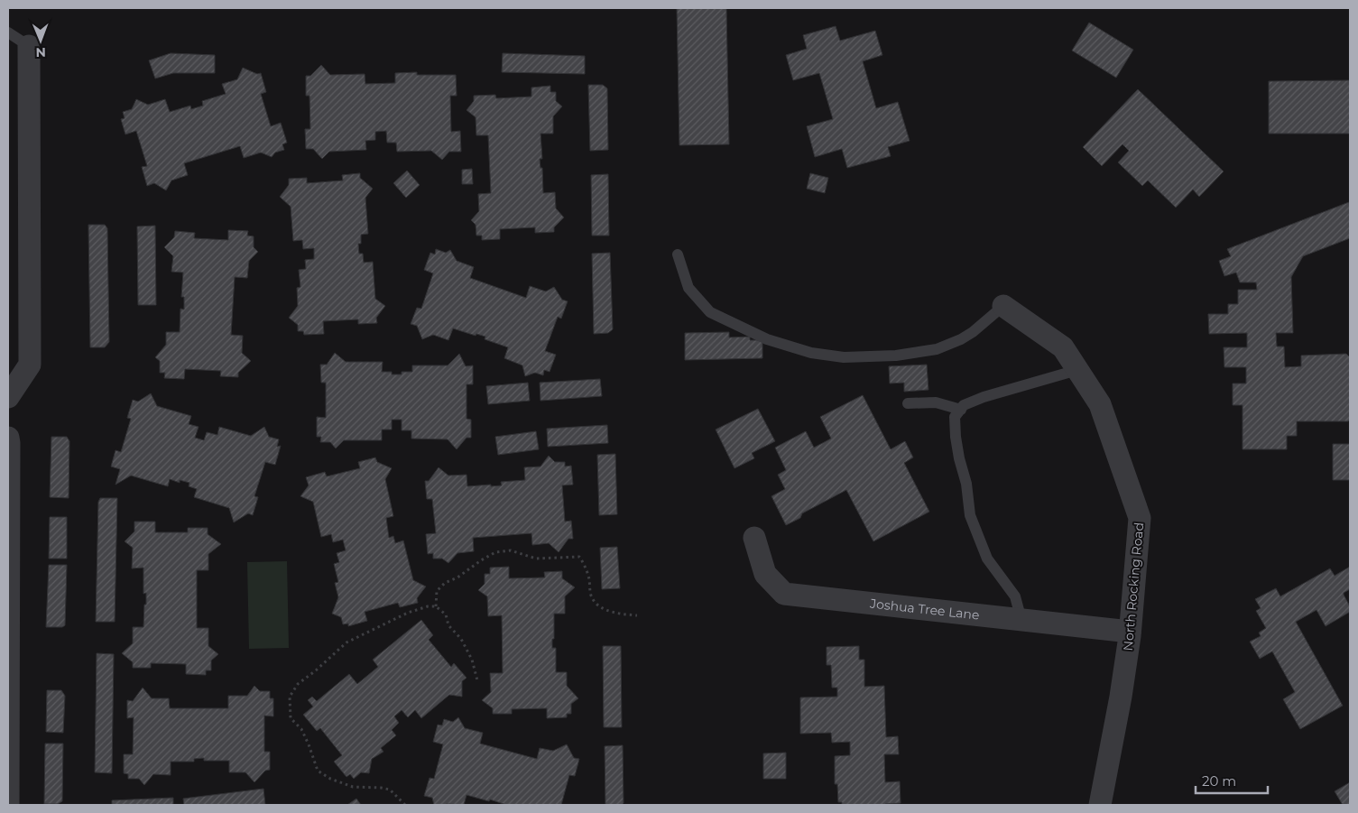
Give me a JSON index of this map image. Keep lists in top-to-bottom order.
{
  "streets": {
    "street": ["North Rocking Road", "Joshua Tree Lane"]
  },
  "crossings": [
    ["North Rocking Road", "Joshua Tree Lane"]
  ],
  "scale_bar": "20 m",
  "north": "bottom"
}
